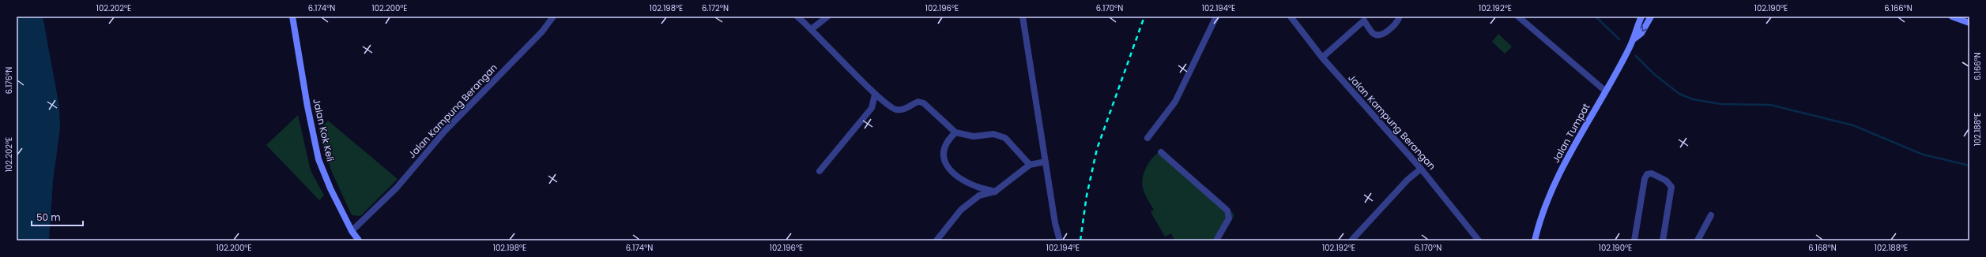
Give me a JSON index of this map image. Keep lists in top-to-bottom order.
{
  "streets": {
    "main road": ["Jalan Kok Keli", "Jalan Tumpat"],
    "street": ["Jalan Kampung Berangan"]
  },
  "crossings": [
    ["Jalan Kampung Berangan", "Jalan Kok Keli"]
  ],
  "scale_bar": "50 m",
  "coordinates": [
    "102.202°E",
    "6.174°N",
    "102.200°E",
    "102.198°E",
    "6.172°N",
    "102.196°E",
    "6.170°N",
    "102.194°E",
    "102.192°E",
    "102.190°E",
    "6.166°N",
    "6.176°N",
    "102.188°E",
    "6.168°N"
  ]
}
